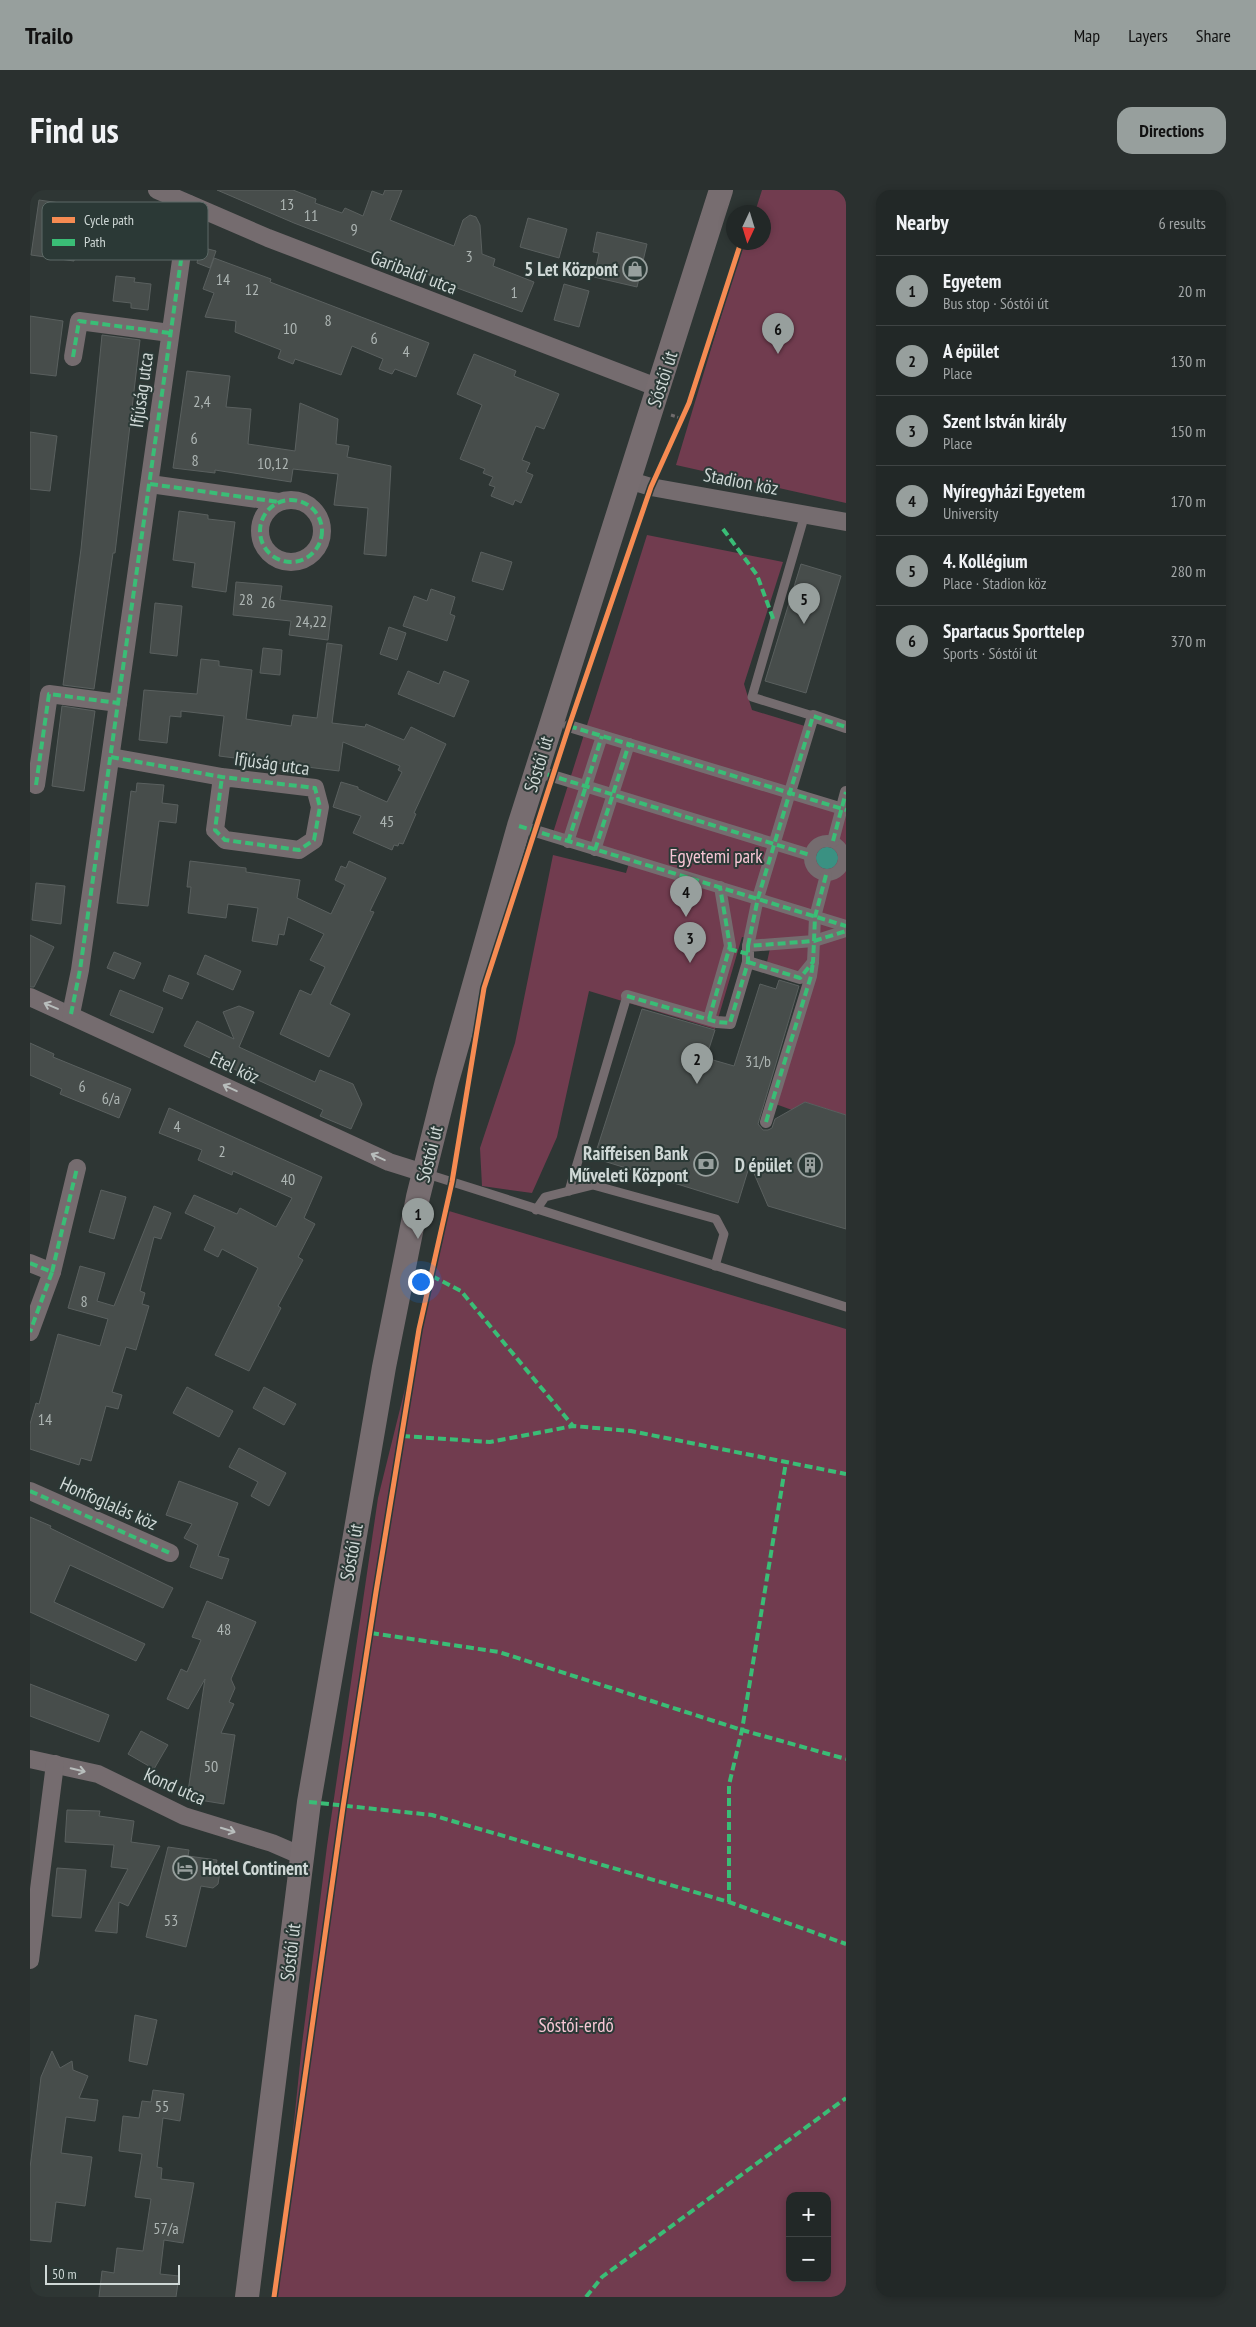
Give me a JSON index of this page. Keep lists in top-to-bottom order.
{
  "streets": {
    "main road": ["Sóstói út"],
    "street": [
      "Garibaldi utca",
      "Ifjúság utca",
      "Stadion köz",
      "Etel köz",
      "Honfoglalás köz",
      "Kond utca"
    ]
  },
  "crossings": [
    ["Garibaldi utca", "Sóstói út"],
    ["Sóstói út", "Stadion köz"],
    ["Sóstói út", "Etel köz"],
    ["Sóstói út", "Kond utca"],
    ["Ifjúság utca", "Etel köz"]
  ],
  "one_way": ["Etel köz", "Kond utca"],
  "parks": ["Egyetemi park", "Sóstói-erdő"],
  "places": {
    "shop": ["5 Let Központ"],
    "bank": ["Raiffeisen Bank Műveleti Központ"],
    "building": ["D épület"],
    "hotel": ["Hotel Continent"]
  },
  "house_numbers": [
    "13",
    "11",
    "9",
    "3",
    "14",
    "12",
    "1",
    "8",
    "10",
    "6",
    "4",
    "2,4",
    "6",
    "8",
    "10,12",
    "28",
    "26",
    "24,22",
    "45",
    "31/b",
    "6",
    "6/a",
    "4",
    "2",
    "40",
    "8",
    "14",
    "48",
    "50",
    "53",
    "55",
    "57/a"
  ],
  "legend": ["Cycle path", "Path"],
  "scale_bar": "50 m",
  "north": "bottom",
  "page": {
    "header": "Trailo",
    "nav": ["Map", "Layers", "Share"],
    "title": "Find us",
    "buttons": "Directions",
    "heading": ["Nearby", "6 results"],
    "list": [
      {
        "mark": "1",
        "name": "Egyetem",
        "note": "Bus stop · Sóstói út",
        "value": "20 m"
      },
      {
        "mark": "2",
        "name": "A épület",
        "note": "Place",
        "value": "130 m"
      },
      {
        "mark": "3",
        "name": "Szent István király",
        "note": "Place",
        "value": "150 m"
      },
      {
        "mark": "4",
        "name": "Nyíregyházi Egyetem",
        "note": "University",
        "value": "170 m"
      },
      {
        "mark": "5",
        "name": "4. Kollégium",
        "note": "Place · Stadion köz",
        "value": "280 m"
      },
      {
        "mark": "6",
        "name": "Spartacus Sporttelep",
        "note": "Sports · Sóstói út",
        "value": "370 m"
      }
    ],
    "pins": [
      "6",
      "5",
      "4",
      "3",
      "2",
      "1"
    ],
    "map_buttons": ["+", "−"],
    "scale": "50 m"
  }
}
